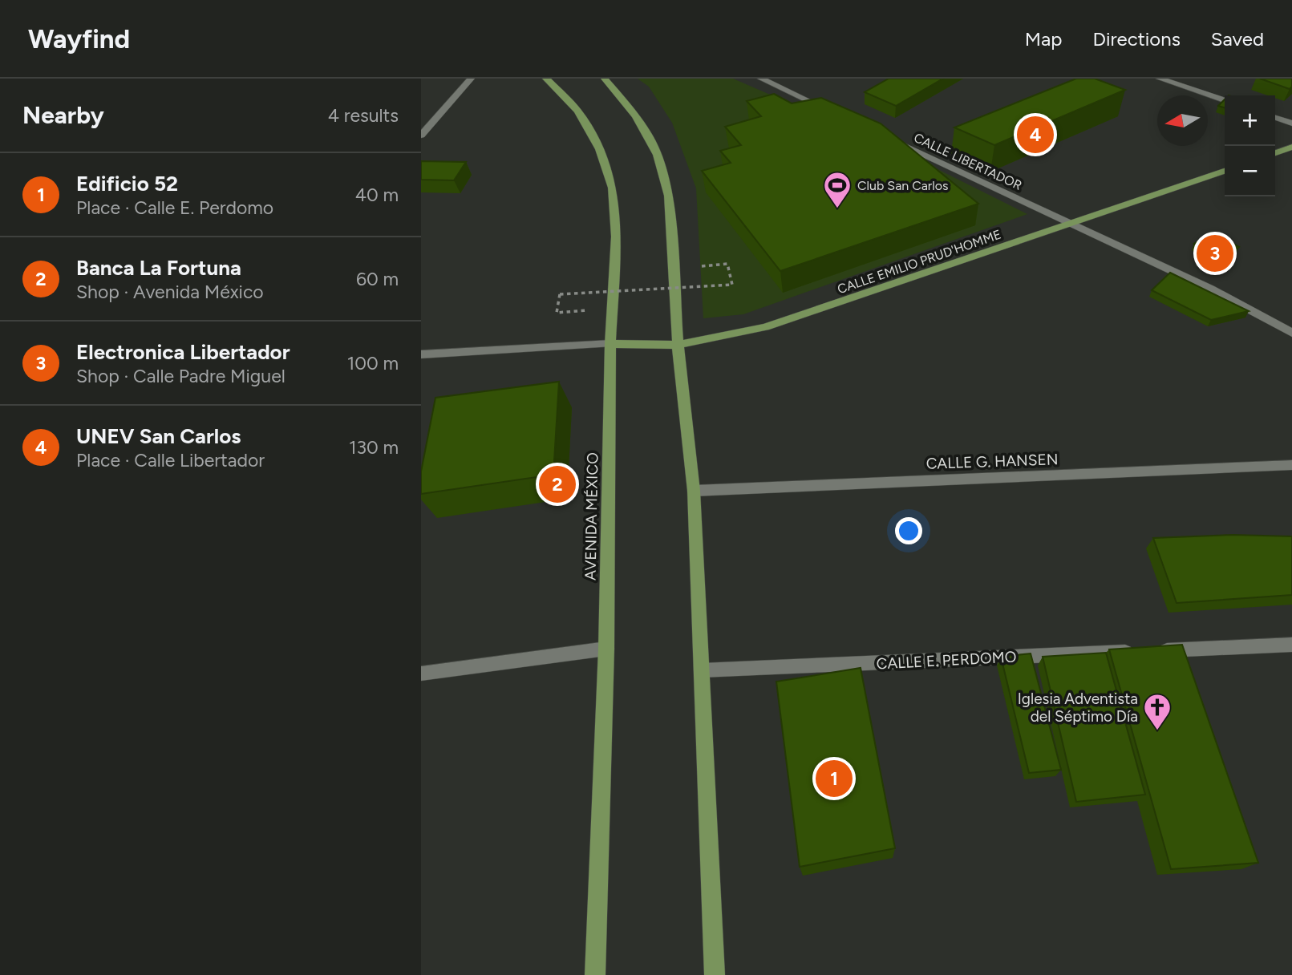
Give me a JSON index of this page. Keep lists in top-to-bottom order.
{
  "streets": {
    "main road": ["CALLE EMILIO PRUD'HOMME", "AVENIDA MÉXICO"],
    "street": ["CALLE LIBERTADOR", "CALLE G. HANSEN", "CALLE E. PERDOMO"]
  },
  "crossings": [
    ["CALLE LIBERTADOR", "CALLE EMILIO PRUD'HOMME"],
    ["CALLE EMILIO PRUD'HOMME", "AVENIDA MÉXICO"]
  ],
  "places": {
    "sports": ["Club San Carlos"],
    "church": ["Iglesia Adventista del Séptimo Día"]
  },
  "north": "left",
  "page": {
    "header": "Wayfind",
    "nav": ["Map", "Directions", "Saved"],
    "heading": ["Nearby", "4 results"],
    "map_buttons": ["+", "−"],
    "pins": [
      "4",
      "3",
      "2",
      "1"
    ],
    "list": [
      {
        "mark": "1",
        "name": "Edificio 52",
        "note": "Place · Calle E. Perdomo",
        "value": "40 m"
      },
      {
        "mark": "2",
        "name": "Banca La Fortuna",
        "note": "Shop · Avenida México",
        "value": "60 m"
      },
      {
        "mark": "3",
        "name": "Electronica Libertador",
        "note": "Shop · Calle Padre Miguel",
        "value": "100 m"
      },
      {
        "mark": "4",
        "name": "UNEV San Carlos",
        "note": "Place · Calle Libertador",
        "value": "130 m"
      }
    ]
  }
}
